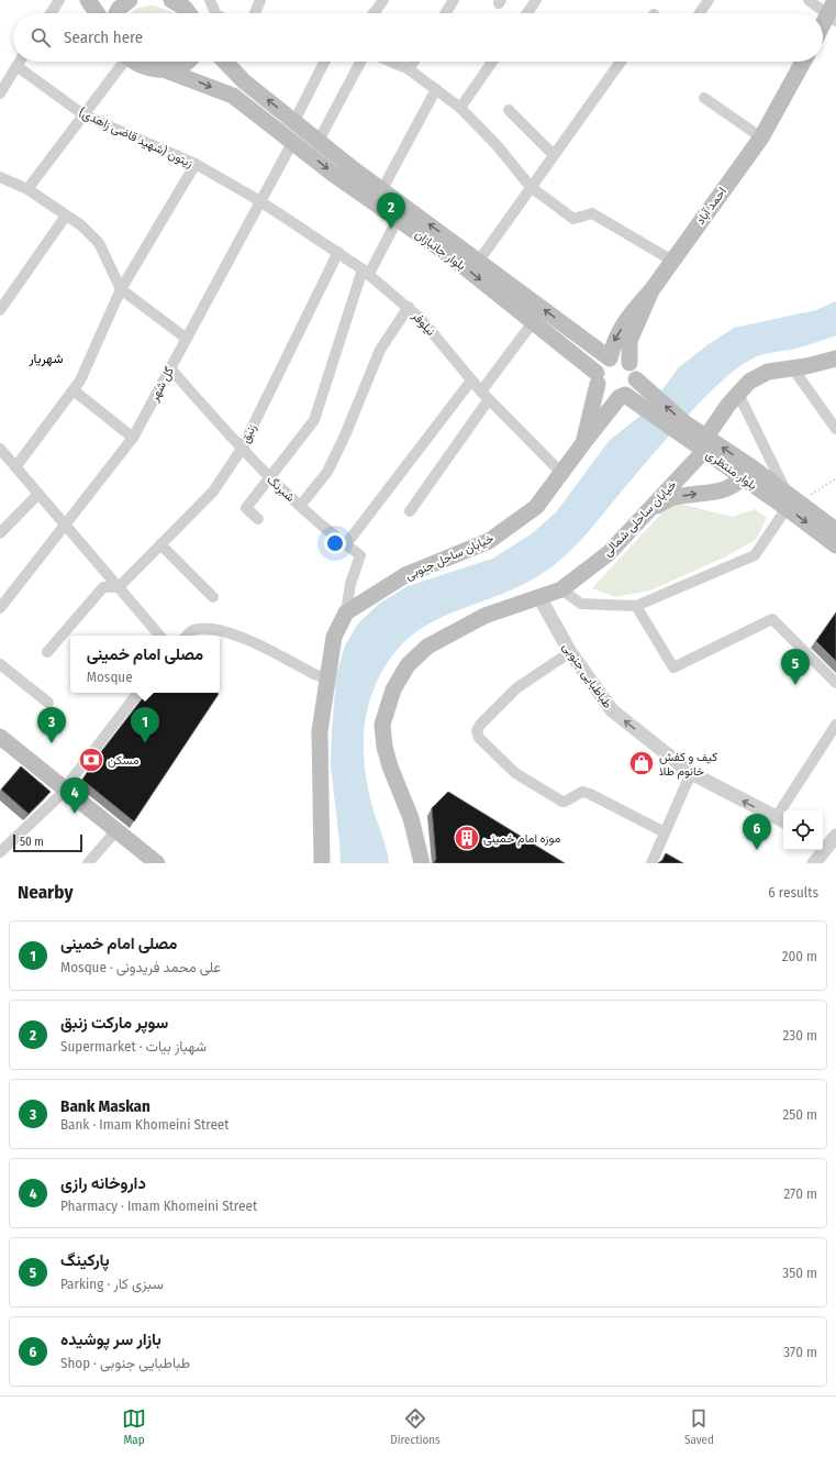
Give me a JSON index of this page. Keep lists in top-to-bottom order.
{
  "streets": {
    "main road": [
      "احمد آباد",
      "بلوار جانبازان",
      "بلوار منتظری",
      "خیابان ساحلی شمالی",
      "خیابان ساحل جنوبی"
    ],
    "street": [
      "زیتون (شهید قاضی زاهدی)",
      "نیلوفر",
      "گل شهر",
      "زنبق",
      "شبرنگ",
      "طباطبایی جنوبی"
    ]
  },
  "crossings": [
    ["زیتون (شهید قاضی زاهدی)", "نیلوفر"],
    ["زیتون (شهید قاضی زاهدی)", "گل شهر"],
    ["احمد آباد", "بلوار جانبازان"],
    ["احمد آباد", "بلوار منتظری"],
    ["احمد آباد", "خیابان ساحل جنوبی"],
    ["بلوار جانبازان", "گل شهر"],
    ["بلوار جانبازان", "بلوار منتظری"],
    ["بلوار جانبازان", "خیابان ساحل جنوبی"],
    ["نیلوفر", "گل شهر"],
    ["نیلوفر", "زنبق"],
    ["نیلوفر", "خیابان ساحل جنوبی"],
    ["گل شهر", "شبرنگ"],
    ["زنبق", "شبرنگ"],
    ["بلوار منتظری", "خیابان ساحلی شمالی"],
    ["بلوار منتظری", "خیابان ساحل جنوبی"],
    ["شبرنگ", "خیابان ساحل جنوبی"],
    ["خیابان ساحلی شمالی", "طباطبایی جنوبی"]
  ],
  "one_way": ["طباطبایی جنوبی"],
  "districts": ["شهریار"],
  "places": {
    "bank": ["مسکن"],
    "shop": ["کیف و کفش خانوم طلا"],
    "building": ["موزه امام خمینی"]
  },
  "scale_bar": "50 m",
  "page": {
    "search": "Search here",
    "pins": [
      "2",
      "5",
      "1",
      "3",
      "4",
      "6"
    ],
    "popup": ["مصلی امام خمینی", "Mosque"],
    "scale": "50 m",
    "heading": ["Nearby", "6 results"],
    "list": [
      {
        "mark": "1",
        "name": "مصلی امام خمینی",
        "note": "Mosque · علی محمد فریدونی",
        "value": "200 m"
      },
      {
        "mark": "2",
        "name": "سوپر مارکت زنبق",
        "note": "Supermarket · شهباز بیات",
        "value": "230 m"
      },
      {
        "mark": "3",
        "name": "Bank Maskan",
        "note": "Bank · Imam Khomeini Street",
        "value": "250 m"
      },
      {
        "mark": "4",
        "name": "داروخانه رازی",
        "note": "Pharmacy · Imam Khomeini Street",
        "value": "270 m"
      },
      {
        "mark": "5",
        "name": "پارکینگ",
        "note": "Parking · سبزی کار",
        "value": "350 m"
      },
      {
        "mark": "6",
        "name": "بازار سر پوشیده",
        "note": "Shop · طباطبایی جنوبی",
        "value": "370 m"
      }
    ],
    "nav": ["Map", "Directions", "Saved"]
  }
}
